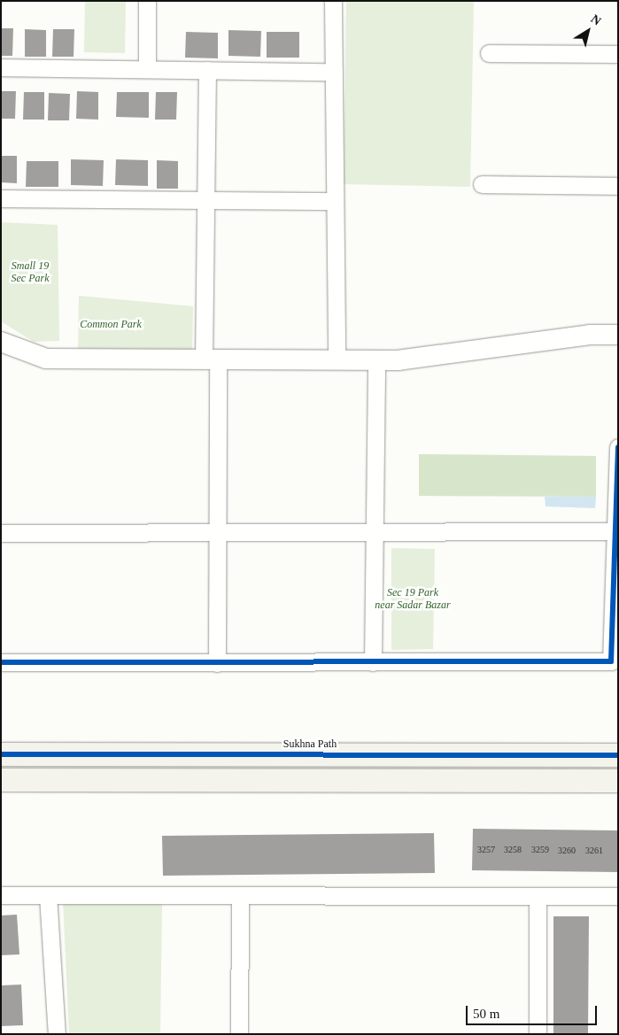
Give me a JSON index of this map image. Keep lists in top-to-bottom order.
{
  "streets": {
    "main road": ["Sukhna Path"]
  },
  "parks": ["Small 19 Sec Park", "Common Park", "Sec 19 Park near Sadar Bazar"],
  "house_numbers": [
    "3257",
    "3258",
    "3259",
    "3260",
    "3261"
  ],
  "scale_bar": "50 m",
  "north": "top right"
}
